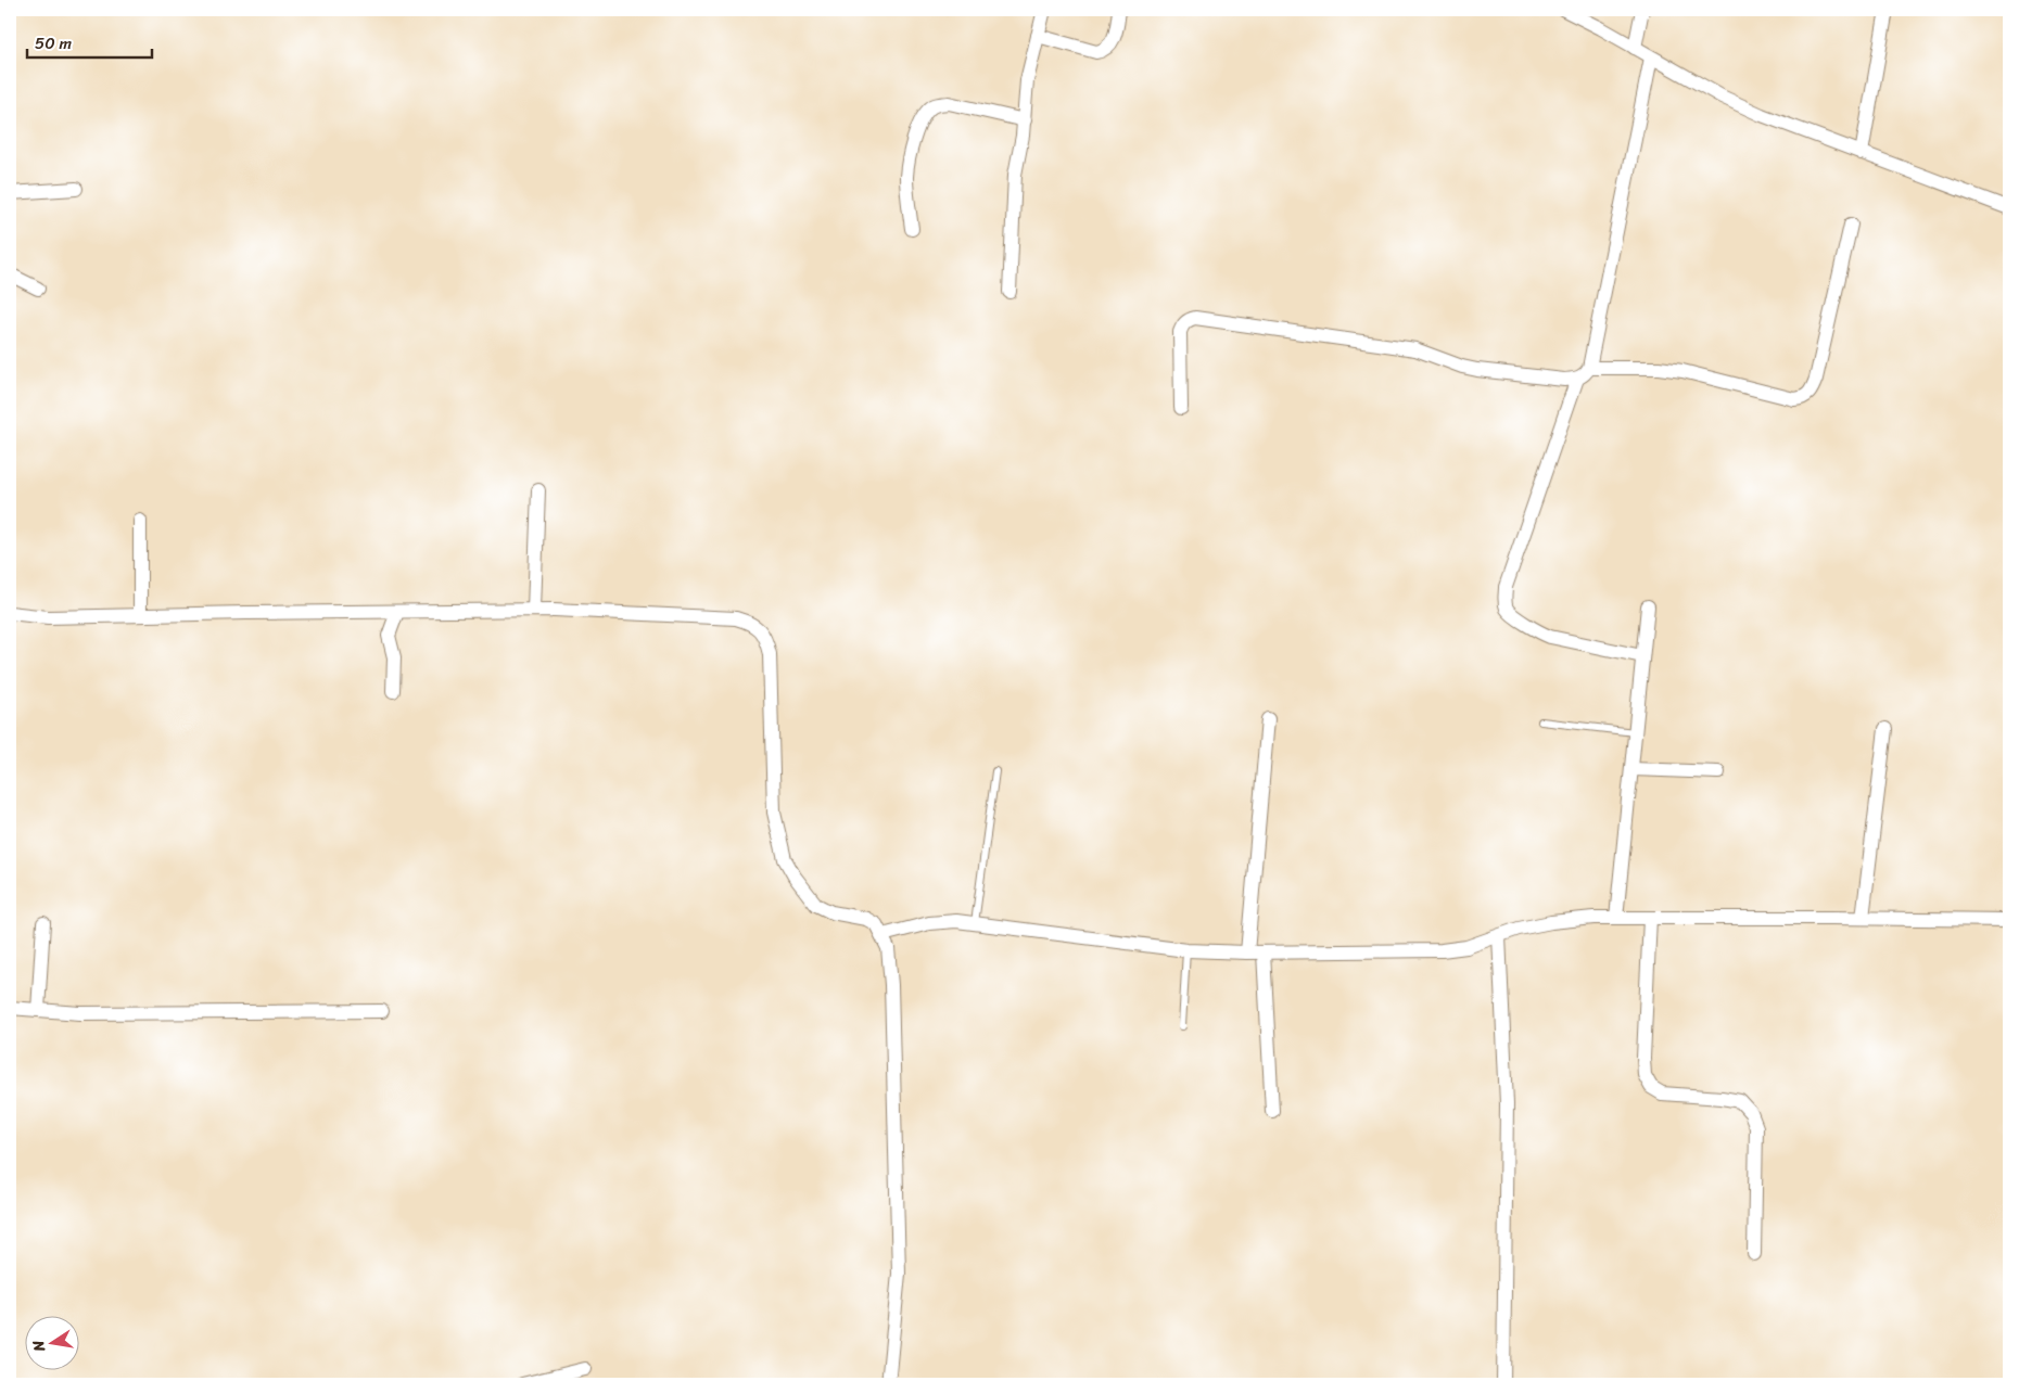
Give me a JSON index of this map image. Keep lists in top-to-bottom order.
{
  "scale_bar": "50 m",
  "north": "left"
}
